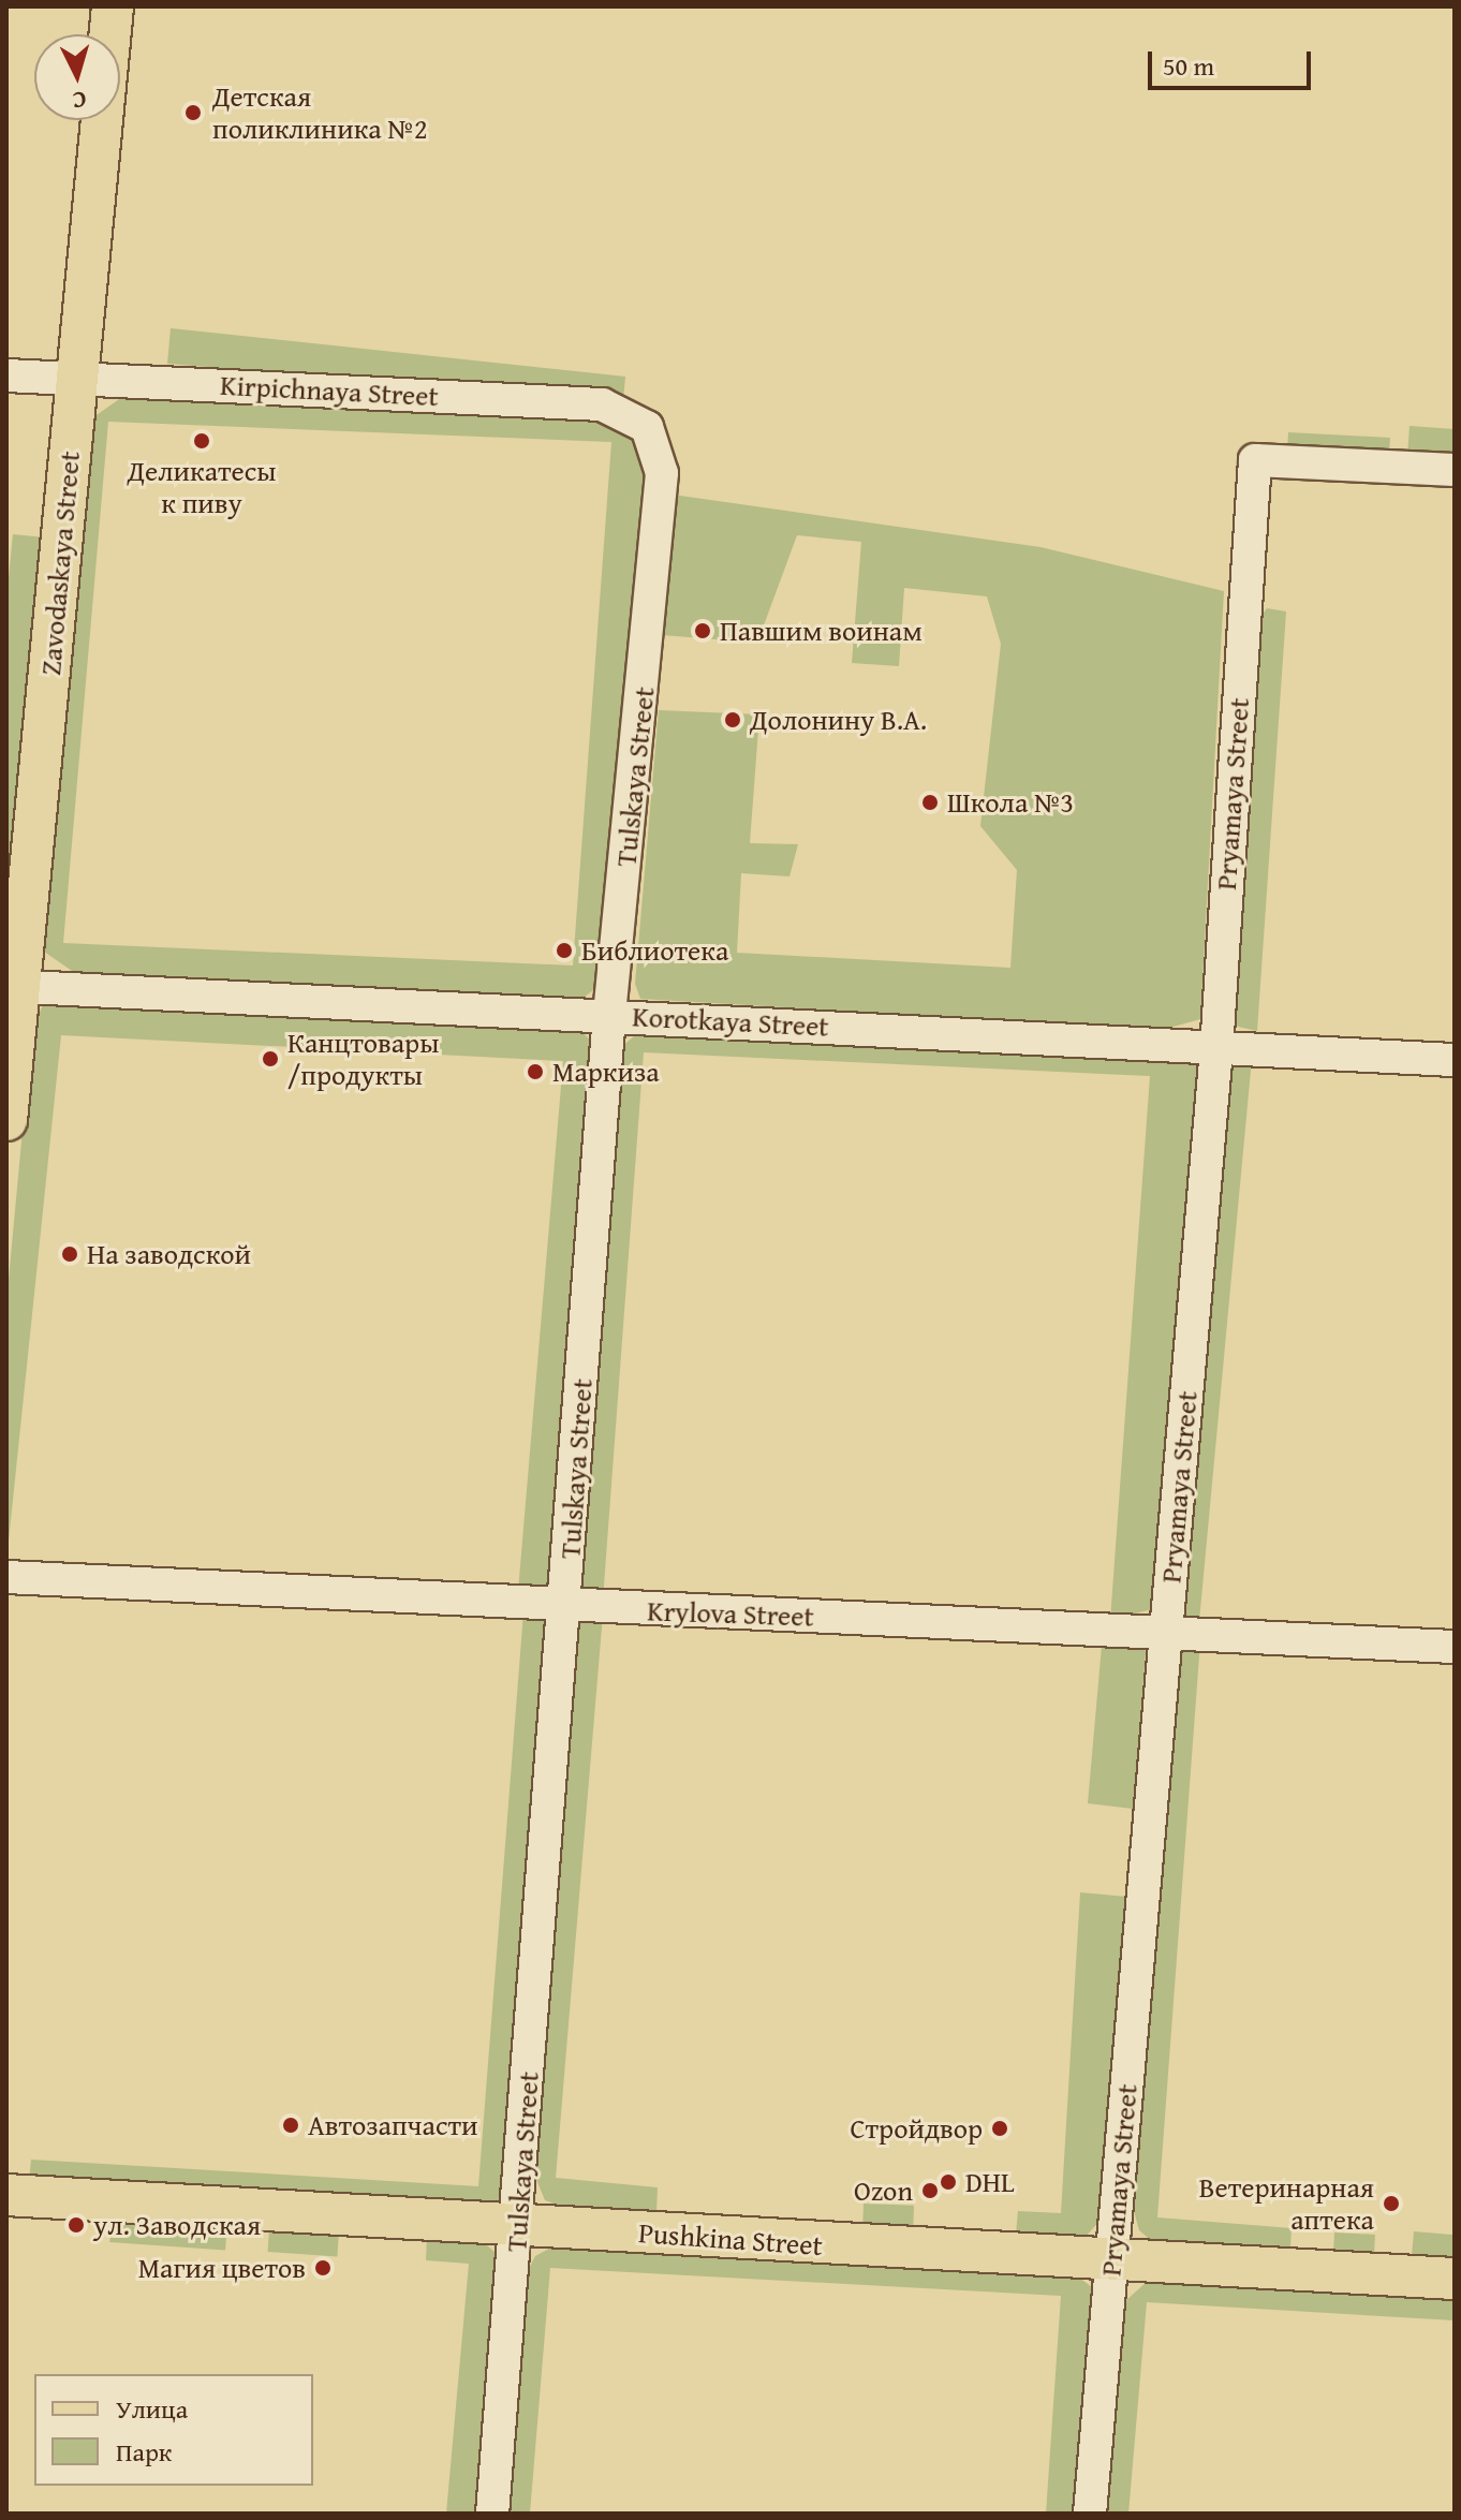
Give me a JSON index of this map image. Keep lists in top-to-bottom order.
{
  "streets": {
    "main road": ["Zavodaskaya Street", "Pushkina Street"],
    "street": [
      "Kirpichnaya Street",
      "Tulskaya Street",
      "Pryamaya Street",
      "Korotkaya Street",
      "Krylova Street"
    ]
  },
  "crossings": [
    ["Kirpichnaya Street", "Zavodaskaya Street"],
    ["Kirpichnaya Street", "Tulskaya Street"],
    ["Zavodaskaya Street", "Korotkaya Street"],
    ["Tulskaya Street", "Korotkaya Street"],
    ["Tulskaya Street", "Krylova Street"],
    ["Tulskaya Street", "Pushkina Street"],
    ["Pryamaya Street", "Korotkaya Street"],
    ["Pryamaya Street", "Krylova Street"],
    ["Pryamaya Street", "Pushkina Street"]
  ],
  "places": [
    "Детская поликлиника №2",
    "Деликатесы к пиву",
    "Павшим воинам",
    "Долонину В.А.",
    "Школа №3",
    "Библиотека",
    "Канцтовары /продукты",
    "Маркиза",
    "На заводской",
    "Автозапчасти",
    "Стройдвор",
    "DHL",
    "Ozon",
    "Ветеринарная аптека",
    "ул. Заводская",
    "Магия цветов"
  ],
  "legend": ["Улица", "Парк"],
  "scale_bar": "50 m",
  "north": "bottom"
}
